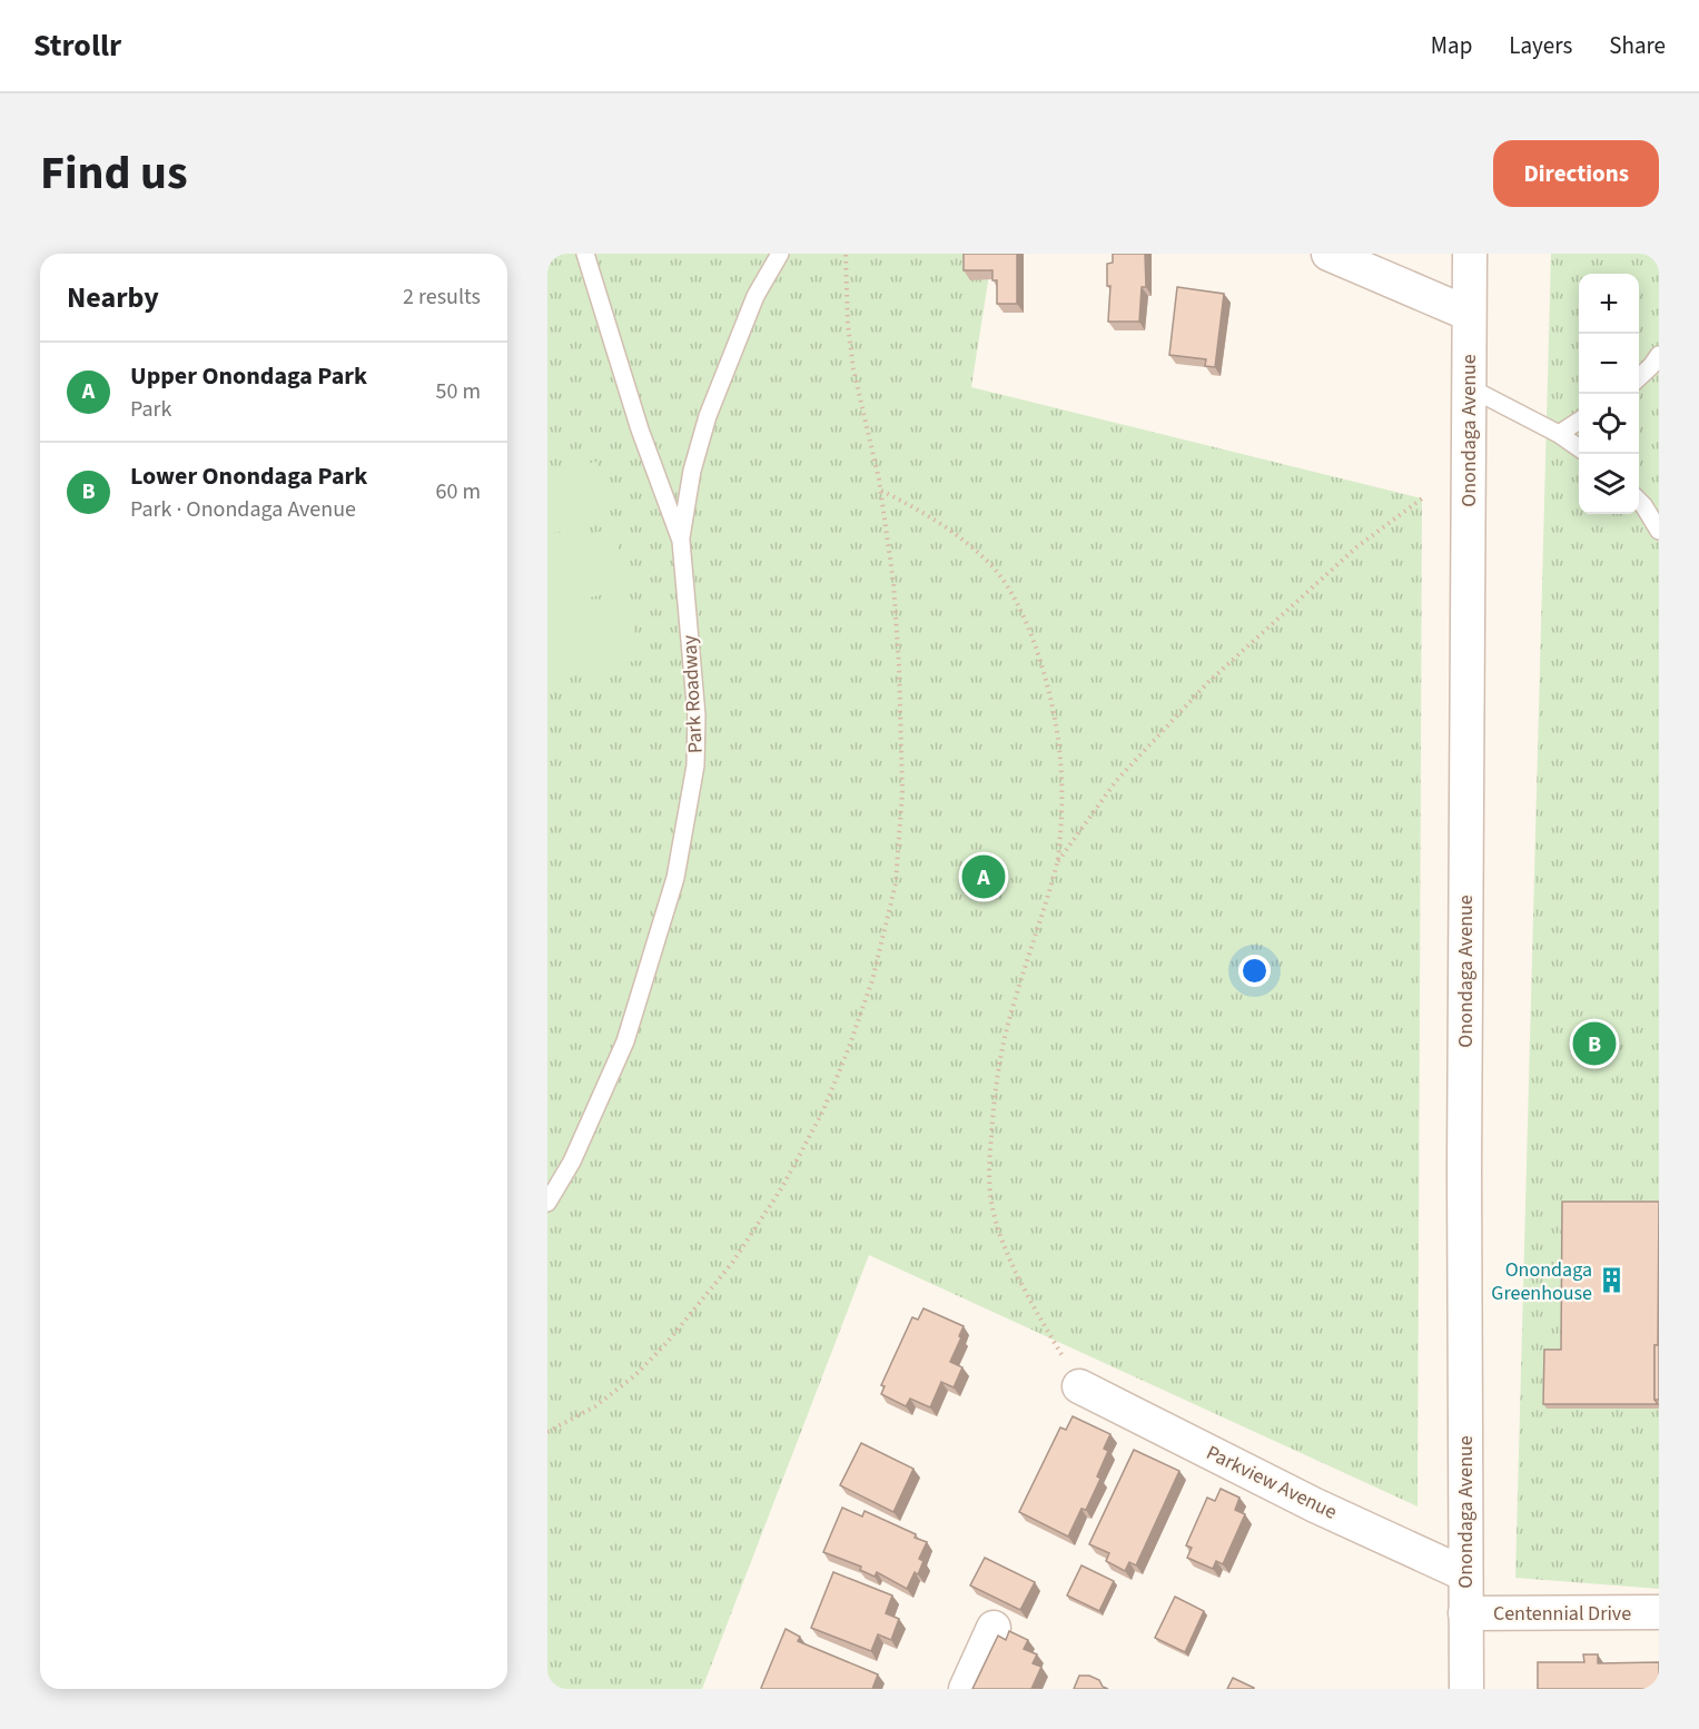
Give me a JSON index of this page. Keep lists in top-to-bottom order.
{
  "streets": {
    "street": ["Onondaga Avenue", "Parkview Avenue", "Centennial Drive"],
    "lane": ["Park Roadway"]
  },
  "crossings": [
    ["Onondaga Avenue", "Parkview Avenue"],
    ["Onondaga Avenue", "Centennial Drive"]
  ],
  "places": {
    "building": ["Onondaga Greenhouse"]
  },
  "page": {
    "header": "Strollr",
    "nav": ["Map", "Layers", "Share"],
    "title": "Find us",
    "buttons": "Directions",
    "heading": ["Nearby", "2 results"],
    "map_buttons": ["+", "−"],
    "list": [
      {
        "mark": "A",
        "name": "Upper Onondaga Park",
        "note": "Park",
        "value": "50 m"
      },
      {
        "mark": "B",
        "name": "Lower Onondaga Park",
        "note": "Park · Onondaga Avenue",
        "value": "60 m"
      }
    ],
    "pins": ["A", "B"]
  }
}
